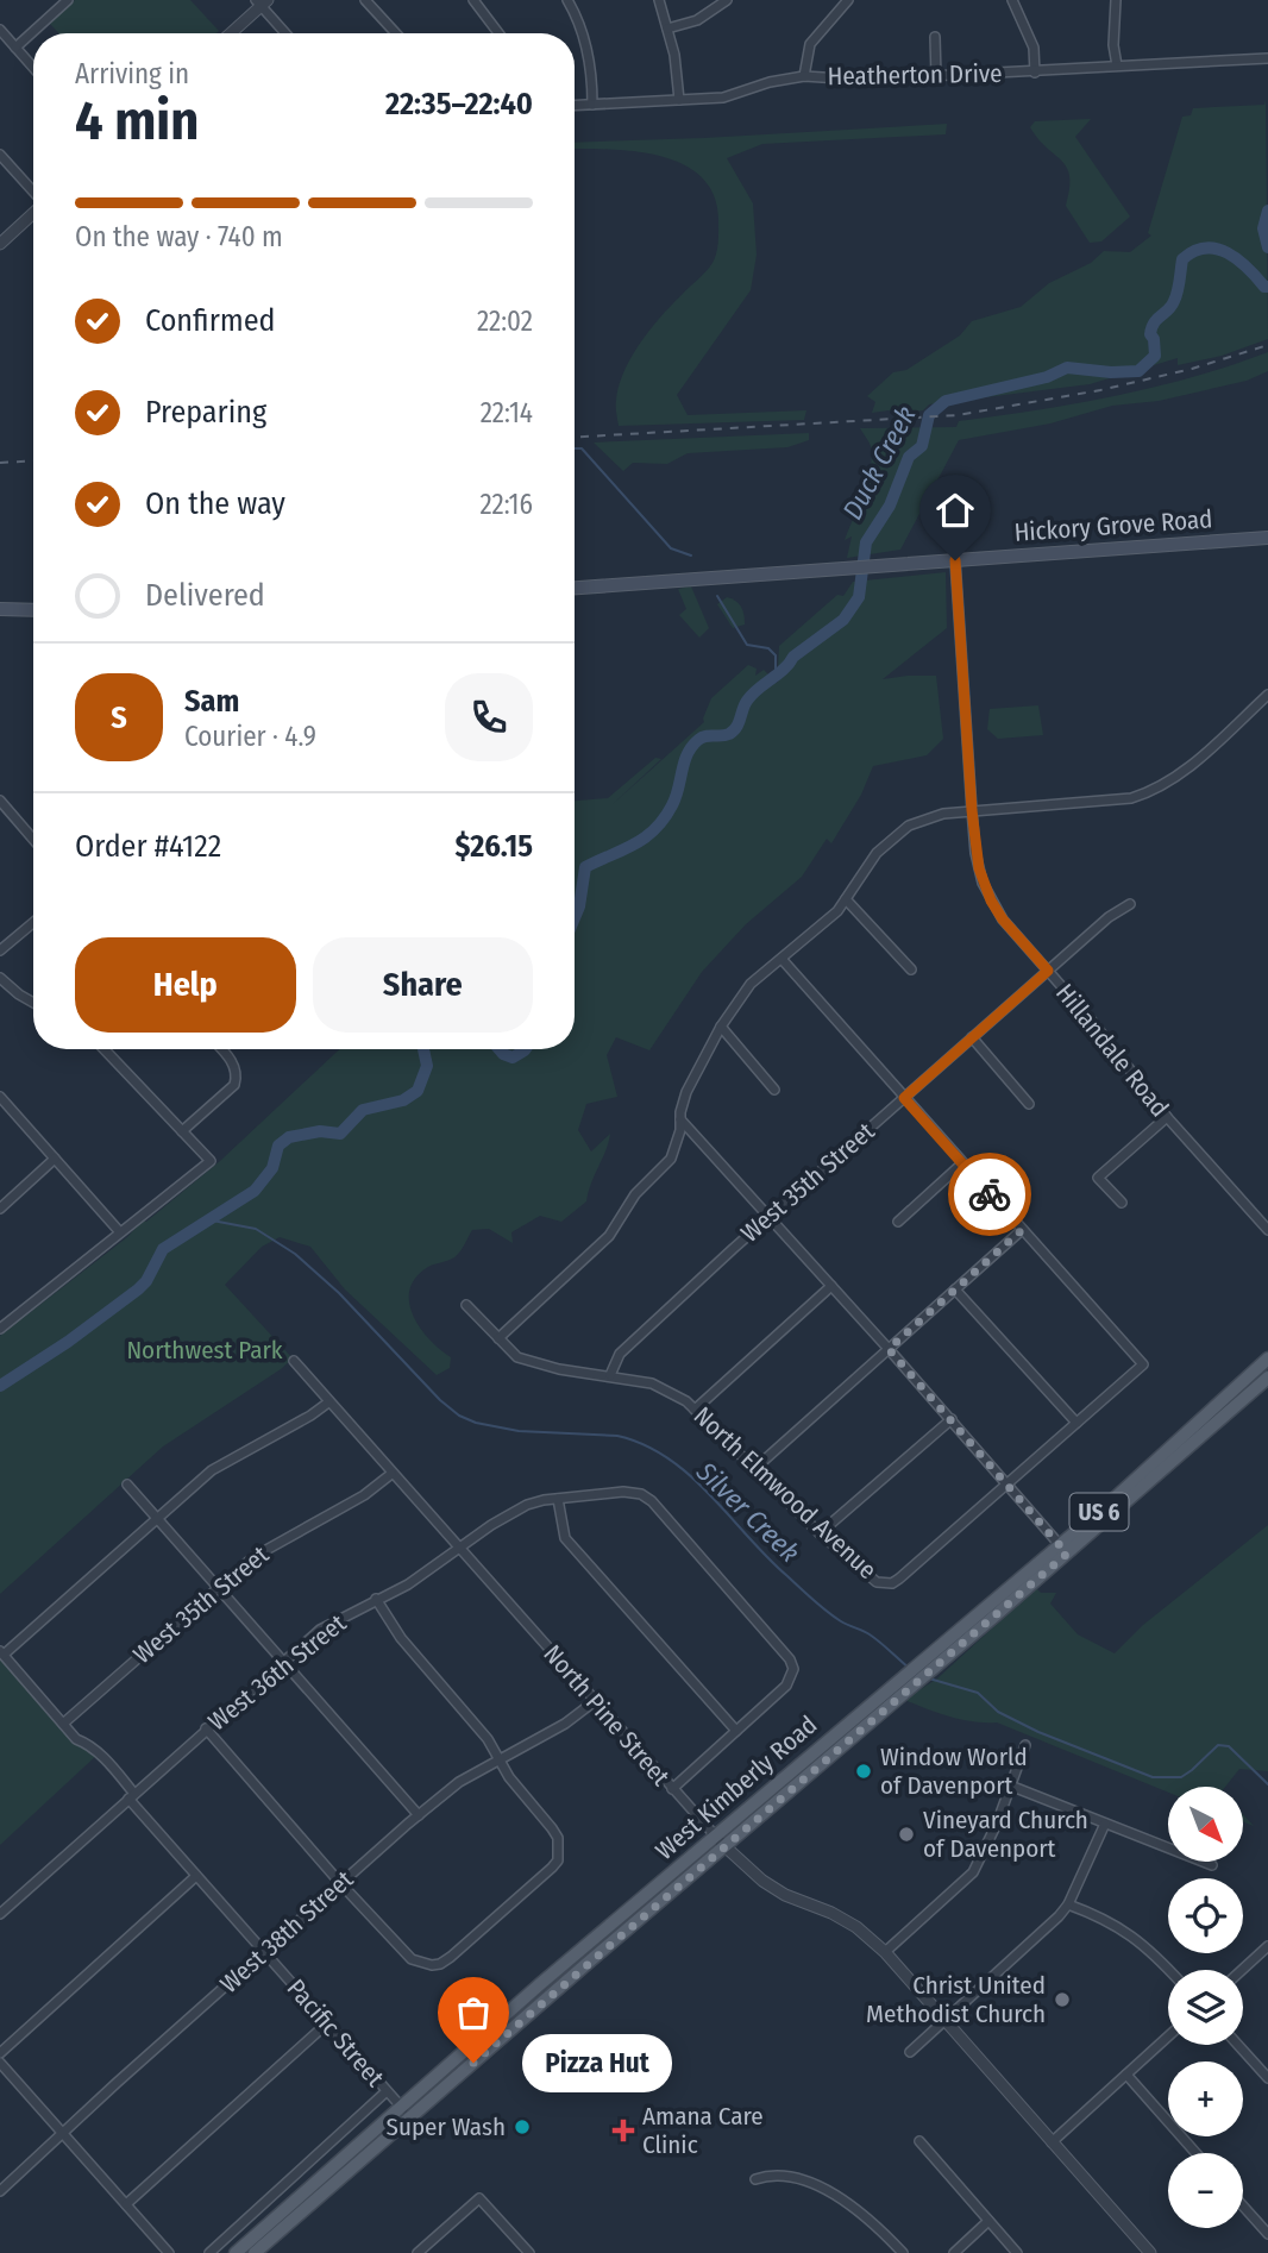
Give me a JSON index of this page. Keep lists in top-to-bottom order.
{
  "streets": {
    "main road": ["Hickory Grove Road", "US 6", "West Kimberly Road"],
    "street": [
      "Heatherton Drive",
      "Hillandale Road",
      "West 35th Street",
      "North Elmwood Avenue",
      "West 36th Street",
      "North Pine Street",
      "West 38th Street",
      "Pacific Street"
    ]
  },
  "crossings": [
    ["Hickory Grove Road", "Hillandale Road"],
    ["Hillandale Road", "West 35th Street"],
    ["West 35th Street", "North Elmwood Avenue"],
    ["West 35th Street", "North Pine Street"],
    ["West 35th Street", "Pacific Street"],
    ["West 36th Street", "North Pine Street"],
    ["West 36th Street", "Pacific Street"],
    ["North Pine Street", "West Kimberly Road"],
    ["North Pine Street", "West 38th Street"],
    ["West Kimberly Road", "Pacific Street"],
    ["West 38th Street", "Pacific Street"]
  ],
  "water": ["Duck Creek", "Silver Creek"],
  "parks": ["Northwest Park"],
  "places": {
    "other": [
      "Window World of Davenport",
      "Vineyard Church of Davenport",
      "Christ United Methodist Church",
      "Pizza Hut",
      "Super Wash"
    ],
    "health": ["Amana Care Clinic"]
  },
  "north": "bottom right",
  "page": {
    "heading": ["4 min", "Arriving in", "22:35–22:40"],
    "panel": [
      "Sam",
      "Courier · 4.9",
      "Order #4122",
      "$26.15"
    ],
    "bar": "On the way · 740 m",
    "list": [
      ["Confirmed", "22:02"],
      ["Preparing", "22:14"],
      ["On the way", "22:16"],
      "Delivered"
    ],
    "round": "S",
    "buttons": ["Help", "Share"],
    "map_buttons": ["+", "−"],
    "bubble": "Pizza Hut"
  }
}
